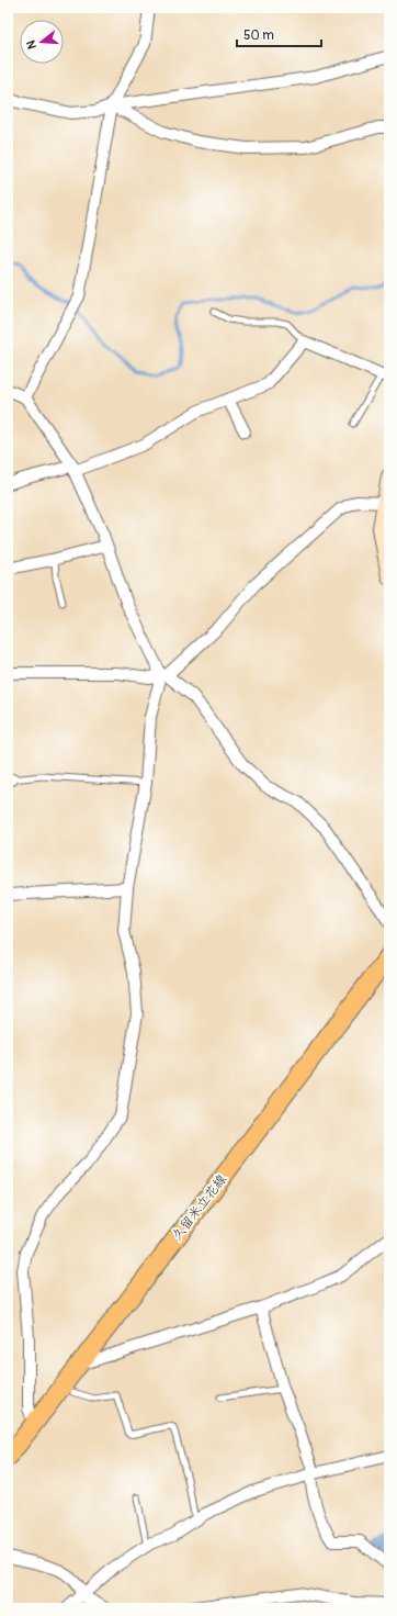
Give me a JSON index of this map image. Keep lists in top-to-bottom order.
{
  "streets": {
    "main road": ["久留米立花線"]
  },
  "scale_bar": "50 m",
  "north": "left"
}
